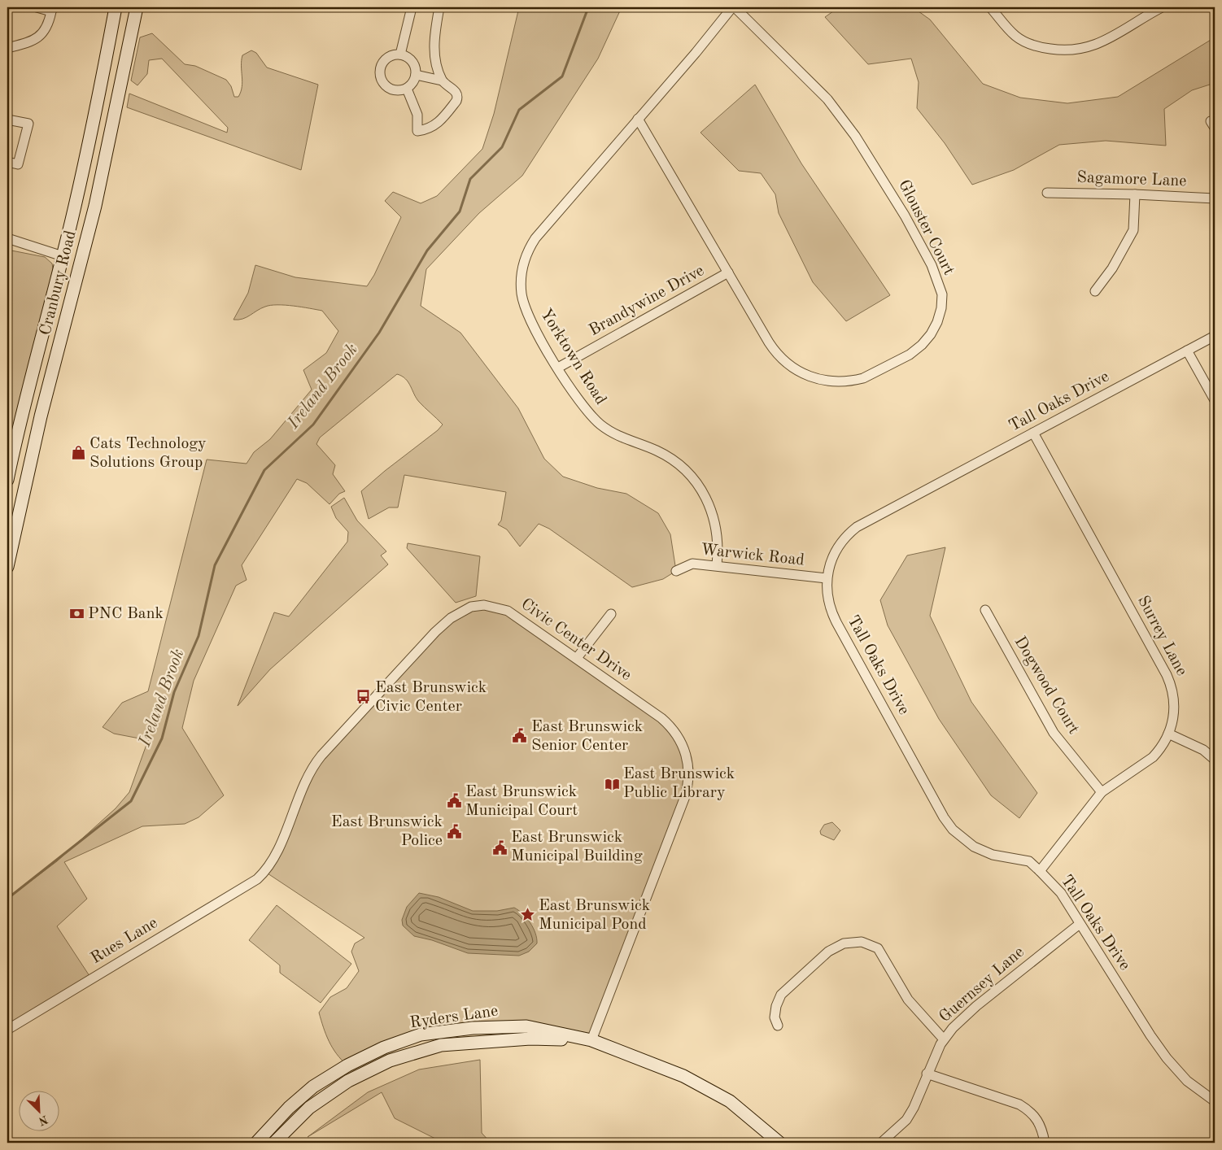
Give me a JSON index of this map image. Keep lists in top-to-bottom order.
{
  "streets": {
    "main road": ["Cranbury Road", "Ryders Lane"],
    "street": [
      "Sagamore Lane",
      "Glouster Court",
      "Brandywine Drive",
      "Yorktown Road",
      "Tall Oaks Drive",
      "Warwick Road",
      "Surrey Lane",
      "Civic Center Drive",
      "Dogwood Court",
      "Rues Lane",
      "Guernsey Lane"
    ]
  },
  "crossings": [
    ["Glouster Court", "Brandywine Drive"],
    ["Glouster Court", "Yorktown Road"],
    ["Brandywine Drive", "Yorktown Road"],
    ["Yorktown Road", "Warwick Road"],
    ["Tall Oaks Drive", "Warwick Road"],
    ["Tall Oaks Drive", "Surrey Lane"],
    ["Tall Oaks Drive", "Guernsey Lane"],
    ["Surrey Lane", "Dogwood Court"],
    ["Civic Center Drive", "Rues Lane"],
    ["Civic Center Drive", "Ryders Lane"]
  ],
  "water": ["Ireland Brook"],
  "places": {
    "shop": ["Cats Technology Solutions Group"],
    "bank": ["PNC Bank"],
    "bus stop": ["East Brunswick Civic Center"],
    "public building": [
      "East Brunswick Senior Center",
      "East Brunswick Municipal Court",
      "East Brunswick Police",
      "East Brunswick Municipal Building"
    ],
    "library": ["East Brunswick Public Library"],
    "place": ["East Brunswick Municipal Pond"]
  },
  "north": "bottom right"
}
